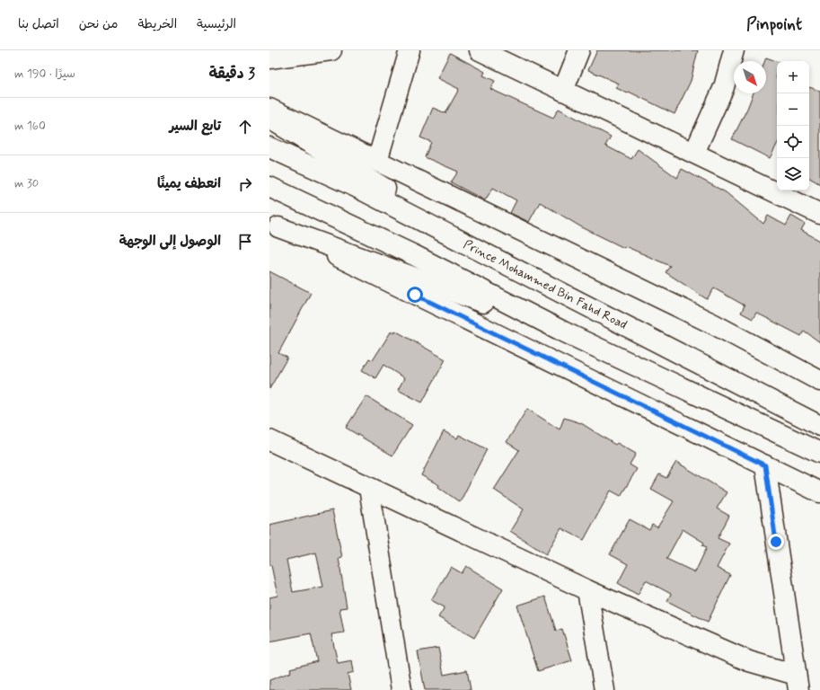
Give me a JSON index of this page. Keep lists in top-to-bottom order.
{
  "streets": {
    "main road": ["Prince Mohammed Bin Fahd Road"]
  },
  "north": "bottom right",
  "page": {
    "header": "Pinpoint",
    "nav": [
      "الرئيسية",
      "الخريطة",
      "من نحن",
      "اتصل بنا"
    ],
    "heading": ["3 دقيقة", "سيرًا · 190 m"],
    "map_buttons": ["+", "−"],
    "list": [
      ["تابع السير", "160 m"],
      ["انعطف يمينًا", "30 m"],
      "الوصول إلى الوجهة"
    ]
  }
}
